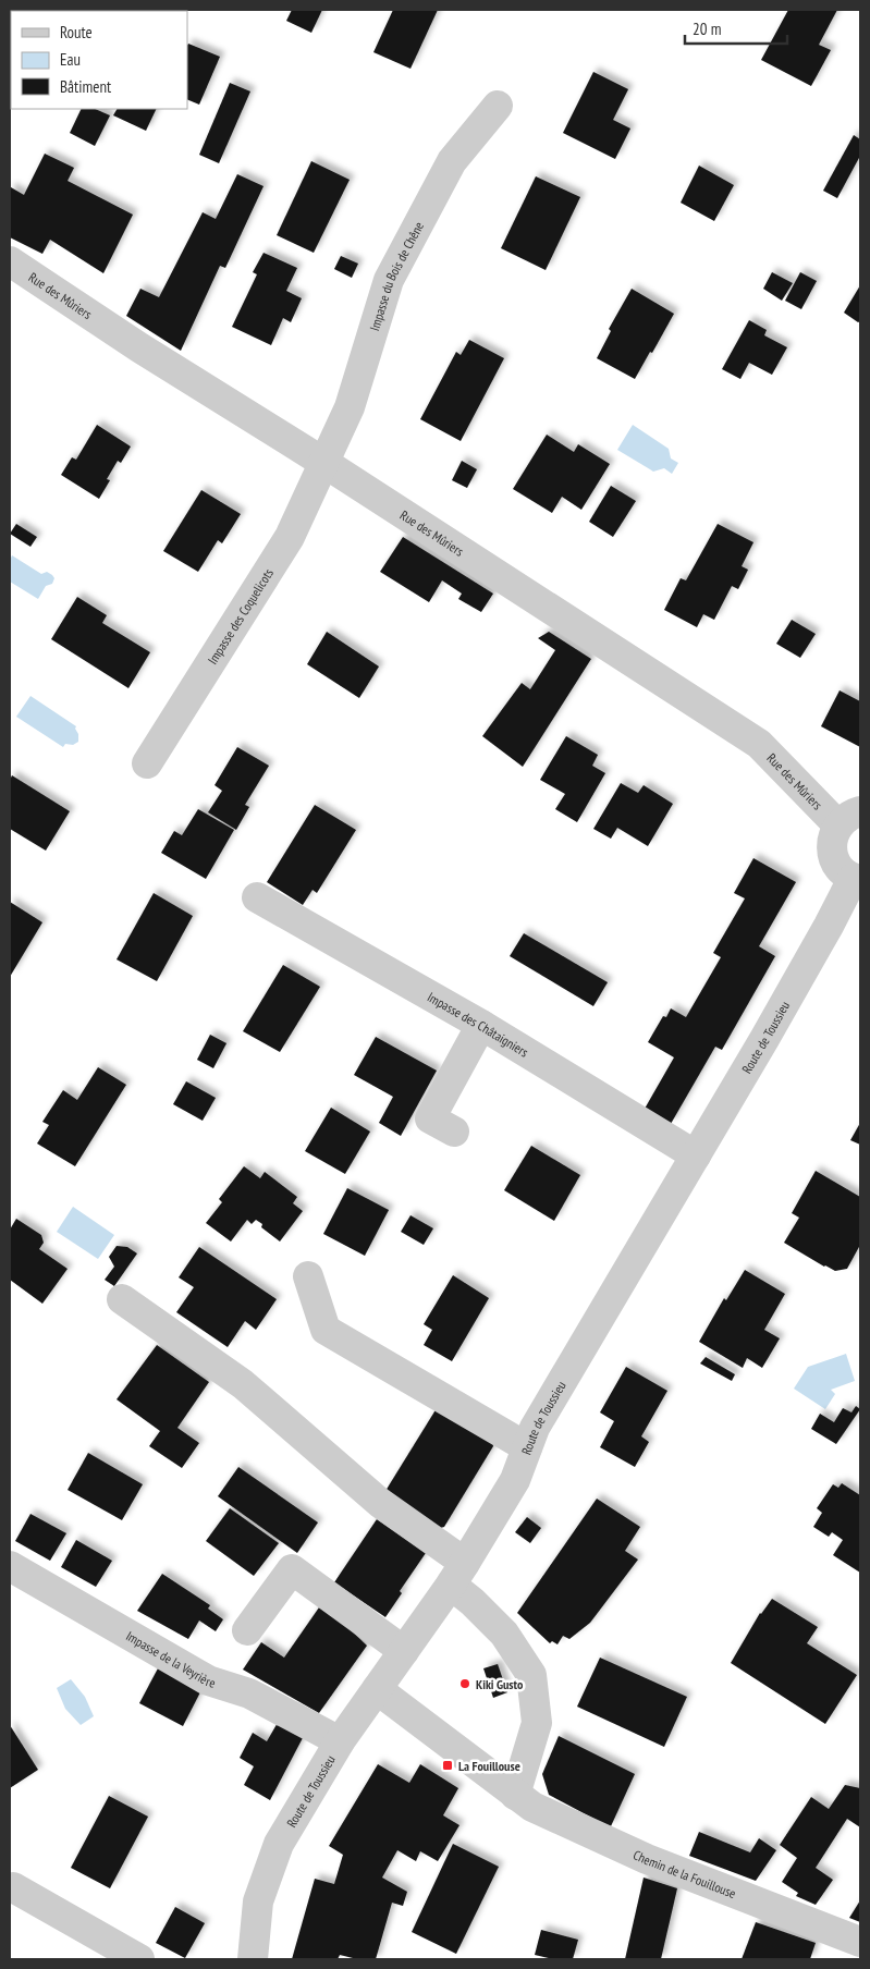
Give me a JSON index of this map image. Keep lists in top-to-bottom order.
{
  "streets": {
    "street": [
      "Impasse du Bois de Chêne",
      "Rue des Mûriers",
      "Impasse des Coquelicots",
      "Impasse des Châtaigniers",
      "Route de Toussieu",
      "Impasse de la Veyrière",
      "Chemin de la Fouillouse"
    ]
  },
  "crossings": [
    ["Impasse du Bois de Chêne", "Rue des Mûriers"],
    ["Impasse du Bois de Chêne", "Impasse des Coquelicots"],
    ["Rue des Mûriers", "Impasse des Coquelicots"],
    ["Rue des Mûriers", "Route de Toussieu"],
    ["Impasse des Châtaigniers", "Route de Toussieu"],
    ["Route de Toussieu", "Impasse de la Veyrière"],
    ["Route de Toussieu", "Chemin de la Fouillouse"]
  ],
  "places": {
    "other": ["Kiki Gusto"],
    "transit": ["La Fouillouse"]
  },
  "legend": ["Route", "Eau", "Bâtiment"],
  "scale_bar": "20 m"
}
